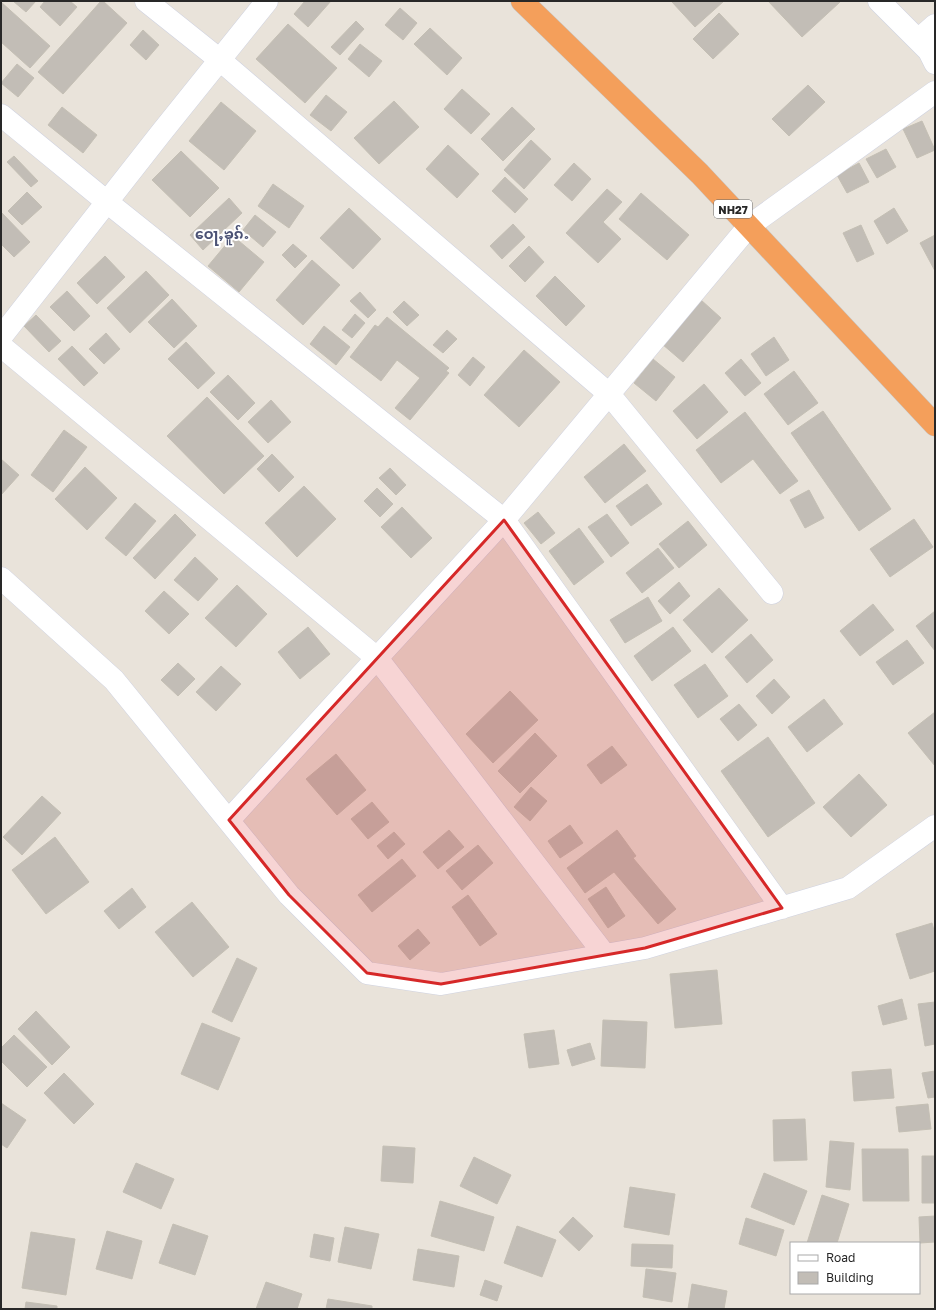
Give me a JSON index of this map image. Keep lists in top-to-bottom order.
{
  "streets": {
    "highway": ["NH27"]
  },
  "districts": ["ဝေႃႇၶူၵ်ႉ"],
  "legend": ["Road", "Building"]
}
